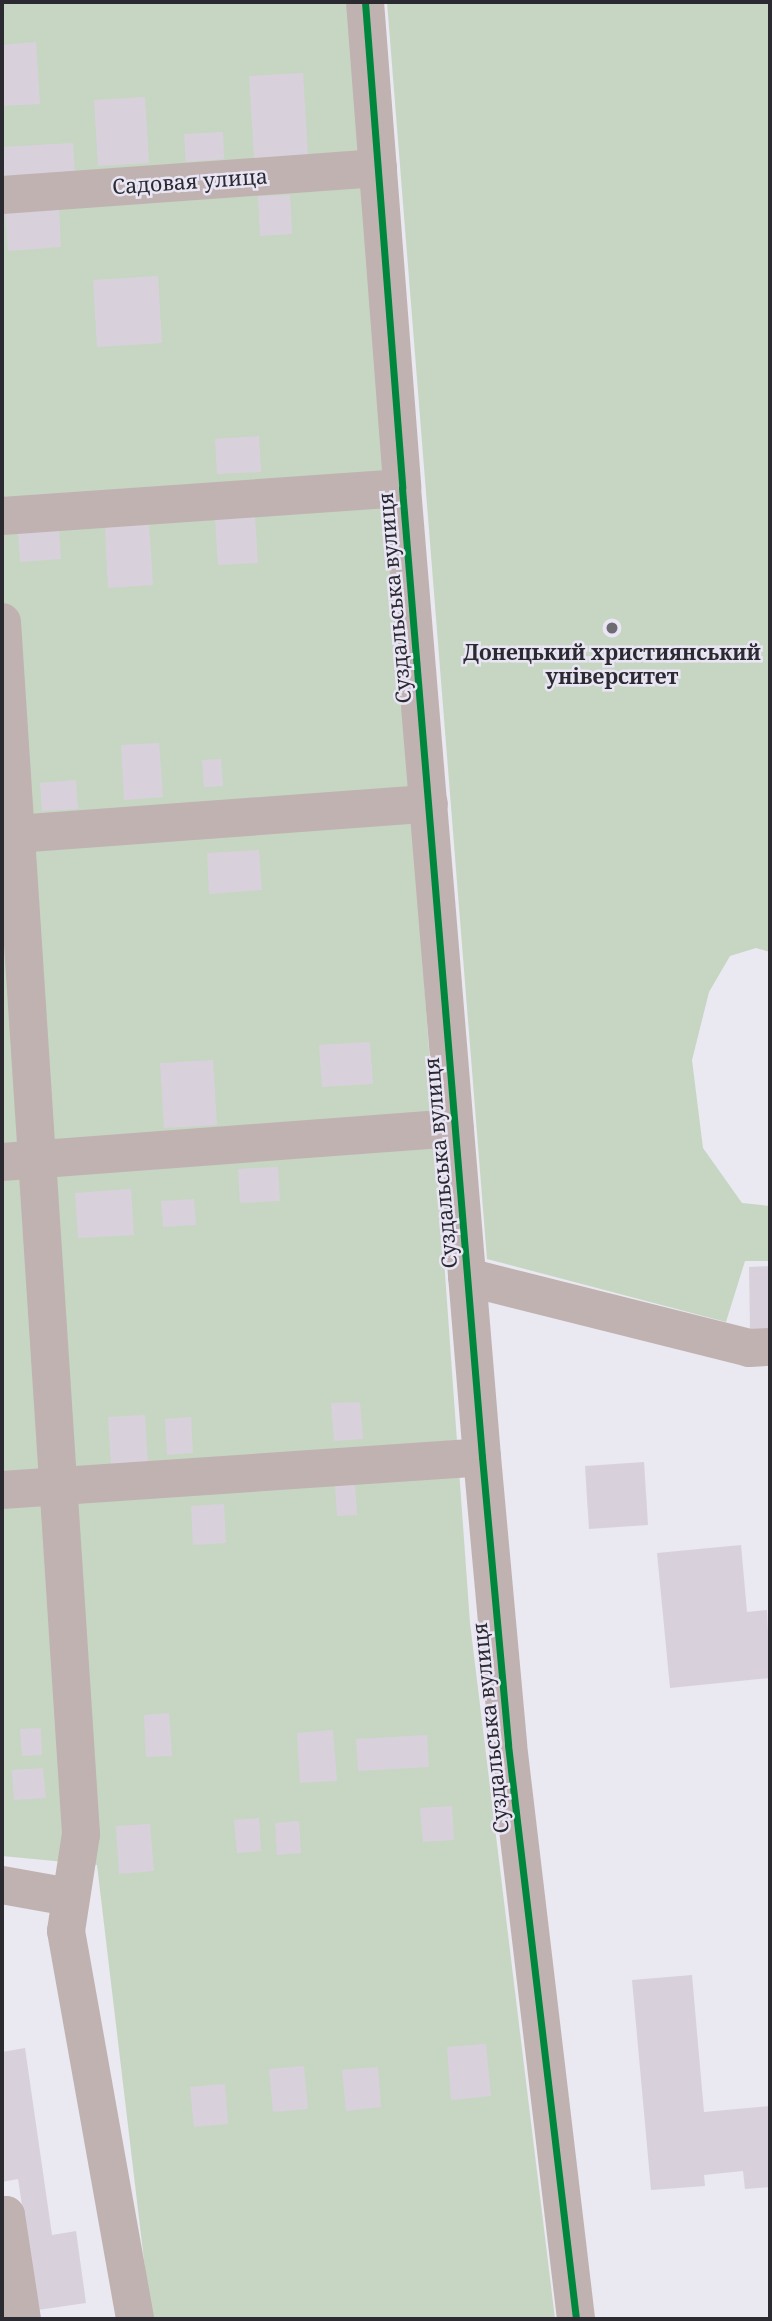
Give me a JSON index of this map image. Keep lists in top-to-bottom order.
{
  "streets": {
    "street": ["Садовая улица", "Суздальська вулиця"]
  },
  "crossings": [
    ["Садовая улица", "Суздальська вулиця"]
  ],
  "places": ["Донецький християнський університет"]
}
